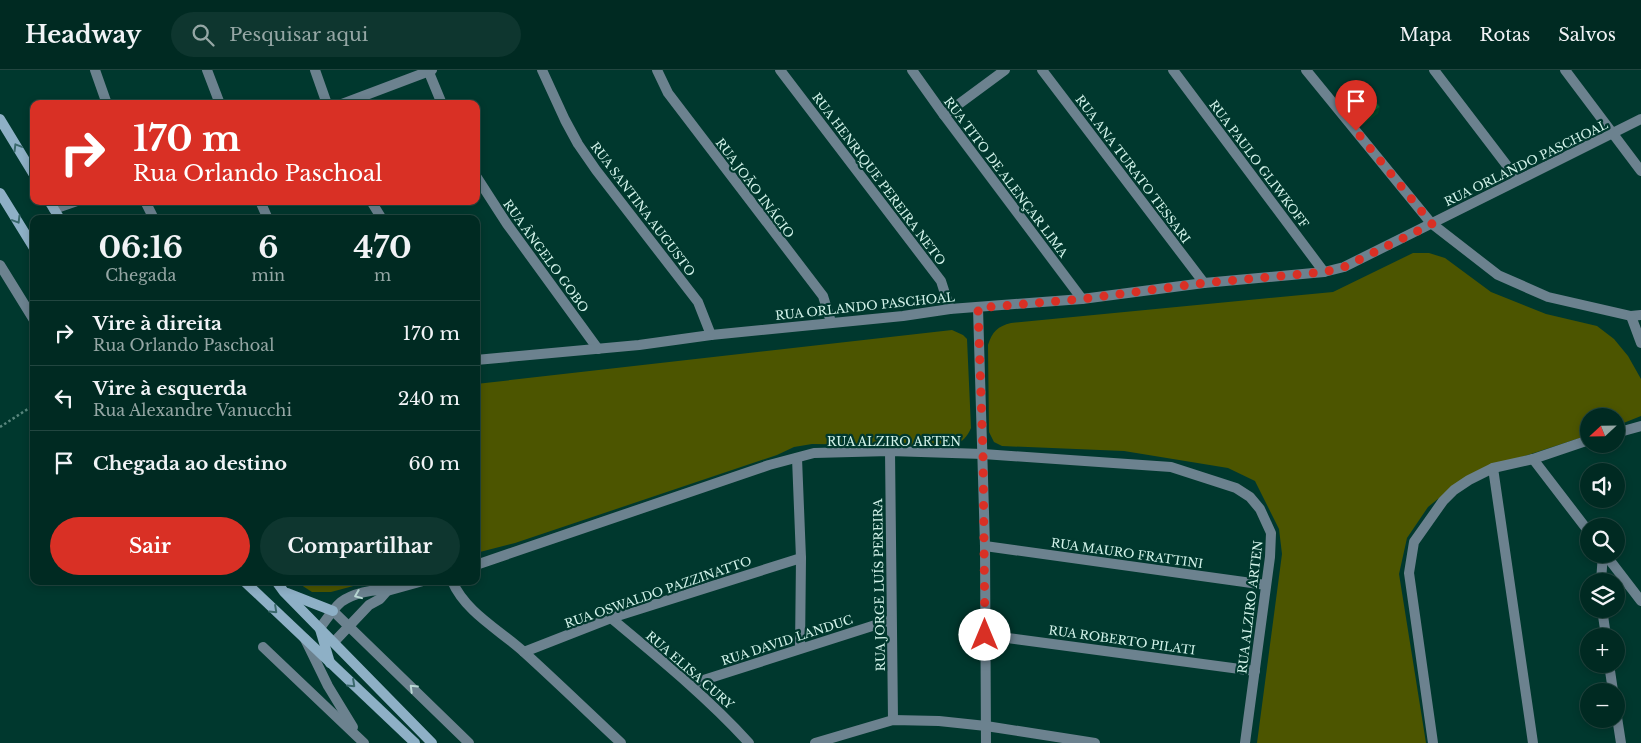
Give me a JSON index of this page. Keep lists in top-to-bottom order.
{
  "streets": {
    "street": [
      "RUA ORLANDO PASCHOAL",
      "RUA PAULO GLIWKOFF",
      "RUA ANA TURATO TESSARI",
      "RUA TITO DE ALENÇAR LIMA",
      "RUA HENRIQUE PEREIRA NETO",
      "RUA JOÃO INÁCIO",
      "RUA SANTINA AUGUSTO",
      "RUA ÂNGELO GOBO",
      "RUA ALZIRO ARTEN",
      "RUA MAURO FRATTINI",
      "RUA JORGE LUÍS PEREIRA",
      "RUA OSWALDO PAZZINATTO",
      "RUA DAVID LANDUC",
      "RUA ROBERTO PILATI",
      "RUA ELISA CURY"
    ]
  },
  "crossings": [
    ["RUA ORLANDO PASCHOAL", "RUA PAULO GLIWKOFF"],
    ["RUA ORLANDO PASCHOAL", "RUA ANA TURATO TESSARI"],
    ["RUA ORLANDO PASCHOAL", "RUA TITO DE ALENÇAR LIMA"],
    ["RUA ORLANDO PASCHOAL", "RUA HENRIQUE PEREIRA NETO"],
    ["RUA ORLANDO PASCHOAL", "RUA JOÃO INÁCIO"],
    ["RUA ORLANDO PASCHOAL", "RUA SANTINA AUGUSTO"],
    ["RUA ORLANDO PASCHOAL", "RUA ÂNGELO GOBO"],
    ["RUA ALZIRO ARTEN", "RUA MAURO FRATTINI"],
    ["RUA ALZIRO ARTEN", "RUA JORGE LUÍS PEREIRA"],
    ["RUA ALZIRO ARTEN", "RUA ROBERTO PILATI"],
    ["RUA JORGE LUÍS PEREIRA", "RUA DAVID LANDUC"],
    ["RUA OSWALDO PAZZINATTO", "RUA ELISA CURY"],
    ["RUA DAVID LANDUC", "RUA ELISA CURY"]
  ],
  "north": "left",
  "page": {
    "header": "Headway",
    "search": "Pesquisar aqui",
    "nav": ["Mapa", "Rotas", "Salvos"],
    "turn": ["170 m", "Rua Orlando Paschoal"],
    "eta": [
      "06:16",
      "Chegada",
      "6",
      "min",
      "470",
      "m"
    ],
    "list": [
      {
        "name": "Vire à direita",
        "note": "Rua Orlando Paschoal",
        "value": "170 m"
      },
      {
        "name": "Vire à esquerda",
        "note": "Rua Alexandre Vanucchi",
        "value": "240 m"
      },
      {
        "name": "Chegada ao destino",
        "value": "60 m"
      }
    ],
    "map_buttons": ["+", "−"],
    "buttons": ["Sair", "Compartilhar"]
  }
}
